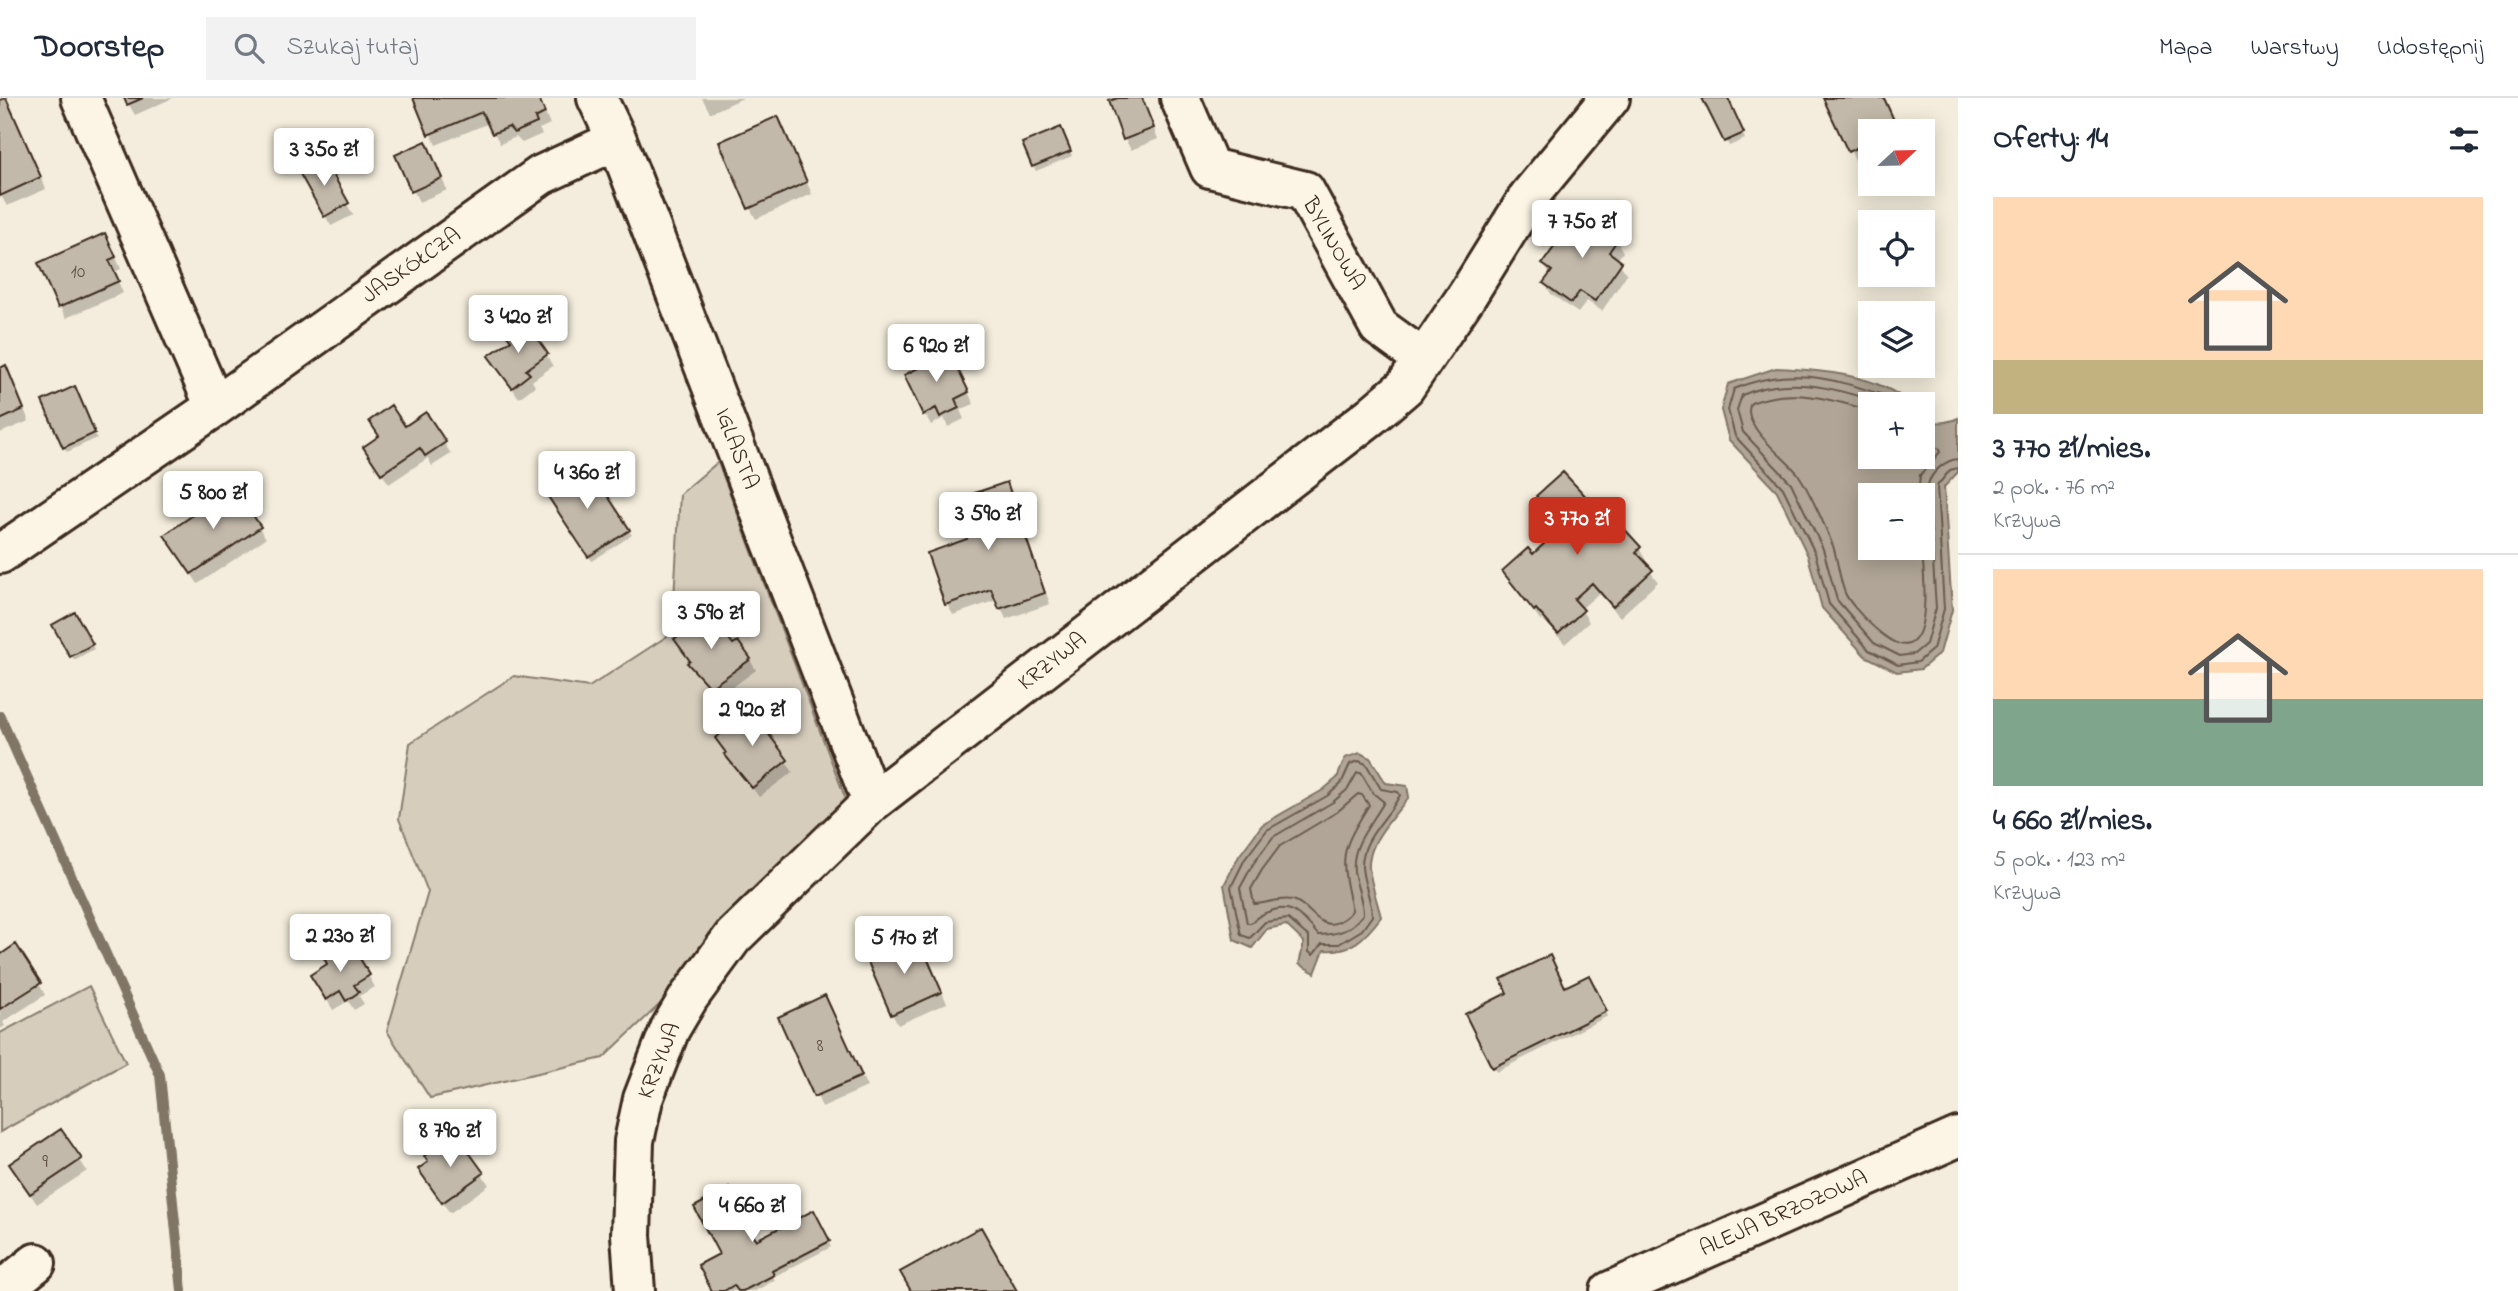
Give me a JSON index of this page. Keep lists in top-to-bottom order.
{
  "streets": {
    "street": [
      "BYLINOWA",
      "JASKÓŁCZA",
      "IGLASTA",
      "KRZYWA",
      "ALEJA BRZOZOWA"
    ]
  },
  "crossings": [
    ["BYLINOWA", "KRZYWA"],
    ["JASKÓŁCZA", "IGLASTA"],
    ["IGLASTA", "KRZYWA"]
  ],
  "house_numbers": ["10", "8", "9"],
  "north": "right",
  "page": {
    "header": "Doorstep",
    "search": "Szukaj tutaj",
    "nav": ["Mapa", "Warstwy", "Udostępnij"],
    "heading": "Oferty: 14",
    "map_buttons": ["+", "−"],
    "price": [
      "3 350 zł",
      "7 750 zł",
      "3 420 zł",
      "6 920 zł",
      "4 360 zł",
      "5 800 zł",
      "3 590 zł",
      "3 770 zł",
      "3 590 zł",
      "2 920 zł",
      "2 230 zł",
      "5 170 zł",
      "8 790 zł",
      "4 660 zł"
    ],
    "list": [
      {
        "name": "3 770 zł/mies.",
        "note": "2 pok. · 76 m² · Krzywa"
      },
      {
        "name": "4 660 zł/mies.",
        "note": "5 pok. · 123 m² · Krzywa"
      }
    ]
  }
}
